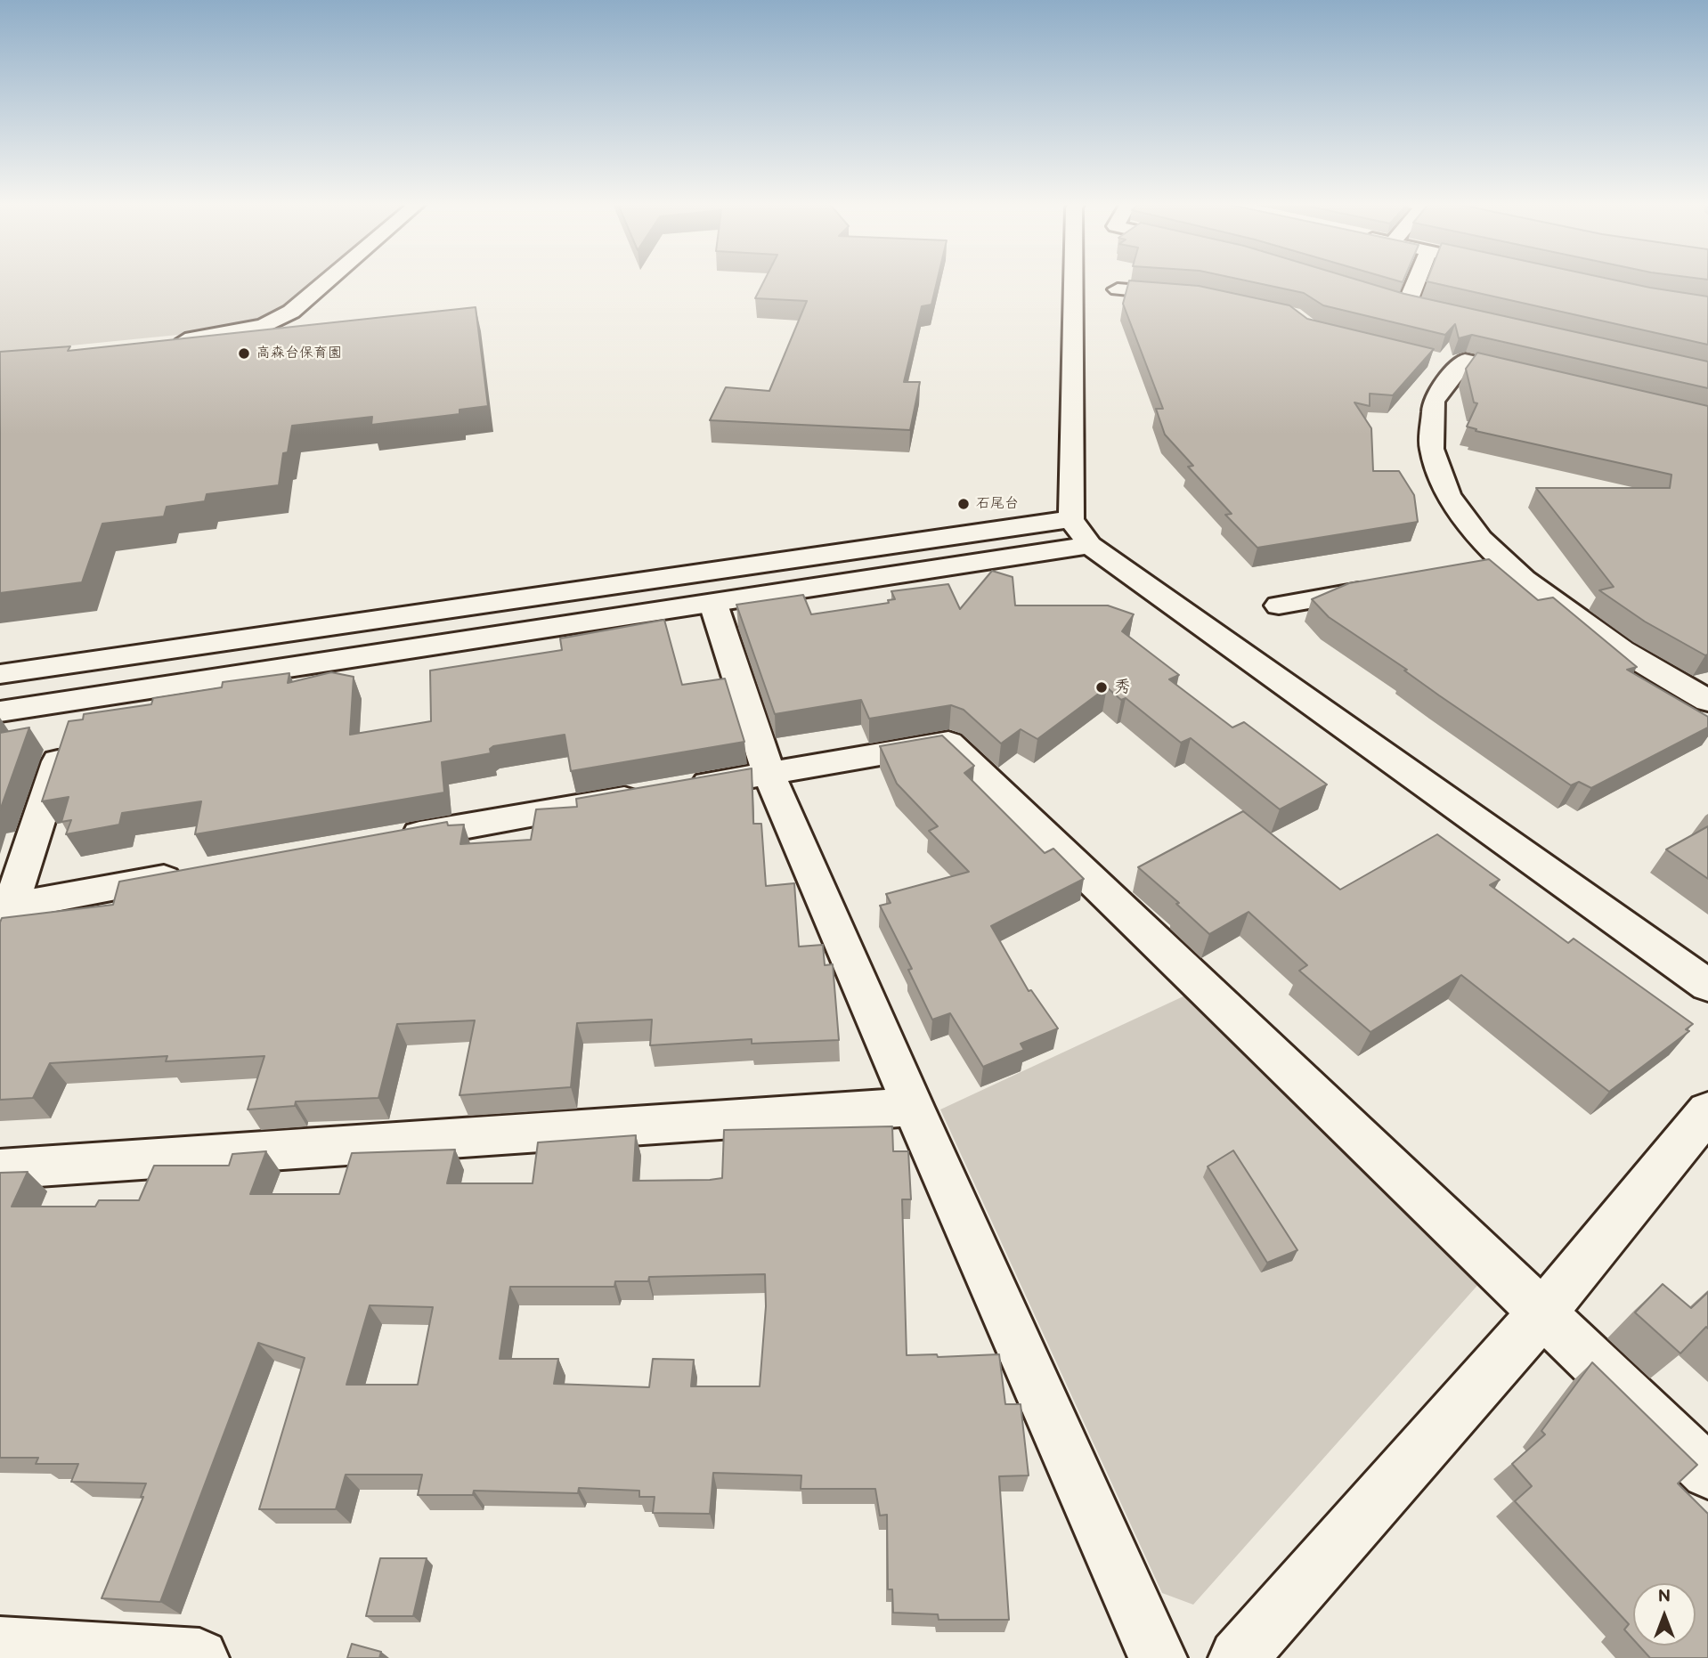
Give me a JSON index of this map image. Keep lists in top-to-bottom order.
{
  "places": ["高森台保育園", "石尾台", "秀"],
  "north": "top"
}
